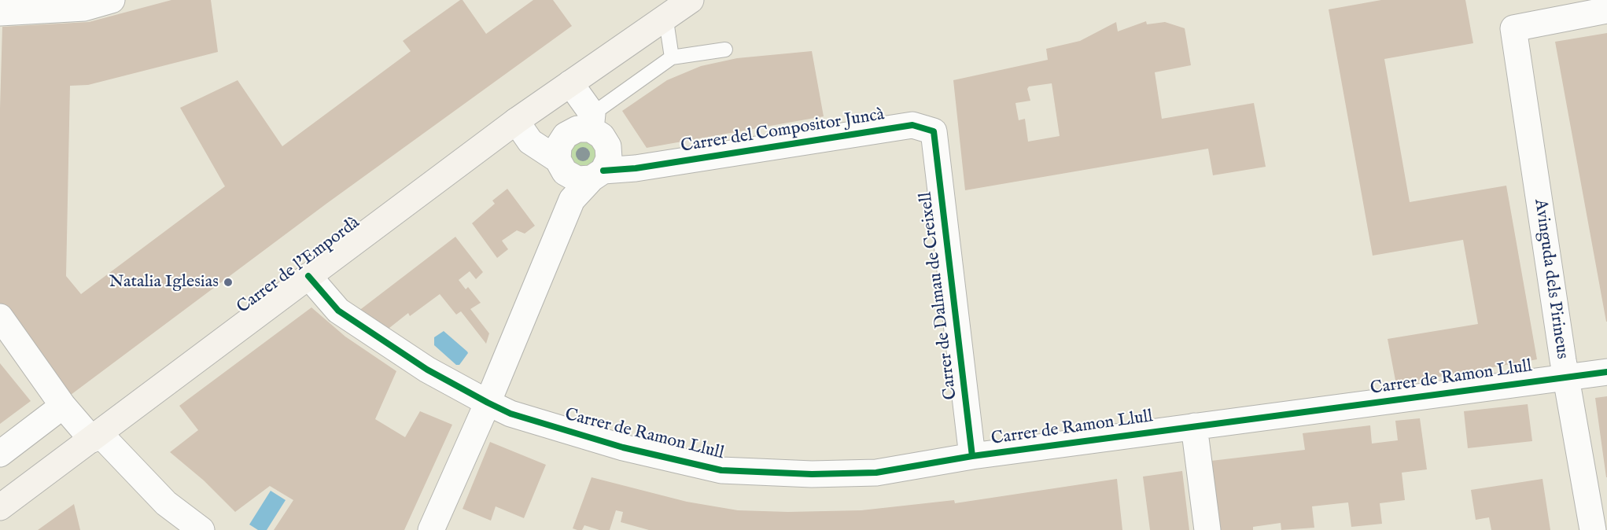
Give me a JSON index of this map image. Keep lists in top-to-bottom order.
{
  "streets": {
    "main road": ["Carrer de l'Empordà"],
    "street": [
      "Carrer del Compositor Juncà",
      "Avinguda dels Pirineus",
      "Carrer de Dalmau de Creixell",
      "Carrer de Ramon Llull"
    ]
  },
  "crossings": [
    ["Carrer del Compositor Juncà", "Carrer de Dalmau de Creixell"],
    ["Carrer de l'Empordà", "Carrer de Ramon Llull"],
    ["Avinguda dels Pirineus", "Carrer de Ramon Llull"],
    ["Carrer de Dalmau de Creixell", "Carrer de Ramon Llull"]
  ],
  "places": ["Natalia Iglesias"]
}
